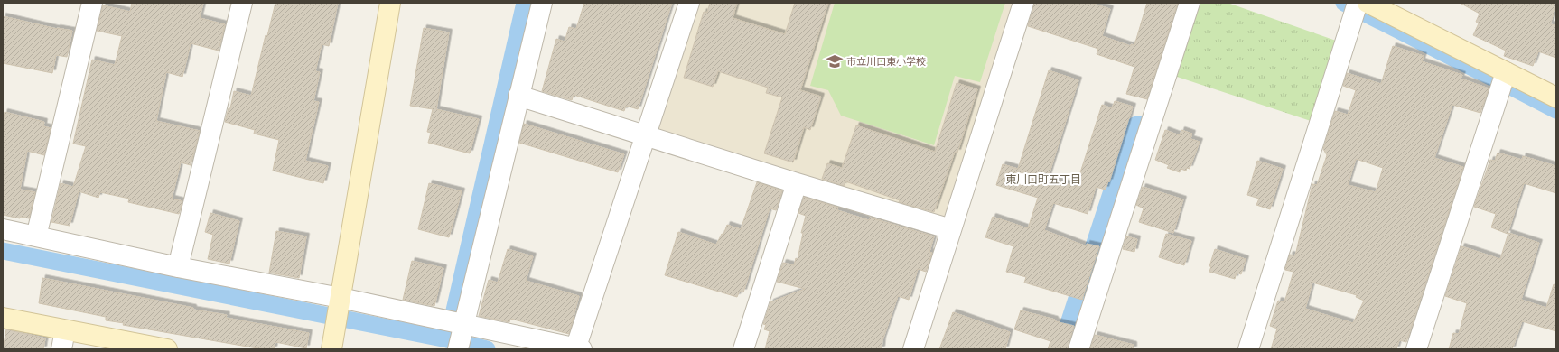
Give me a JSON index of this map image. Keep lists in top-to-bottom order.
{
  "districts": ["東川口町五丁目"],
  "places": {
    "school or university": ["市立川口東小学校"]
  }
}
